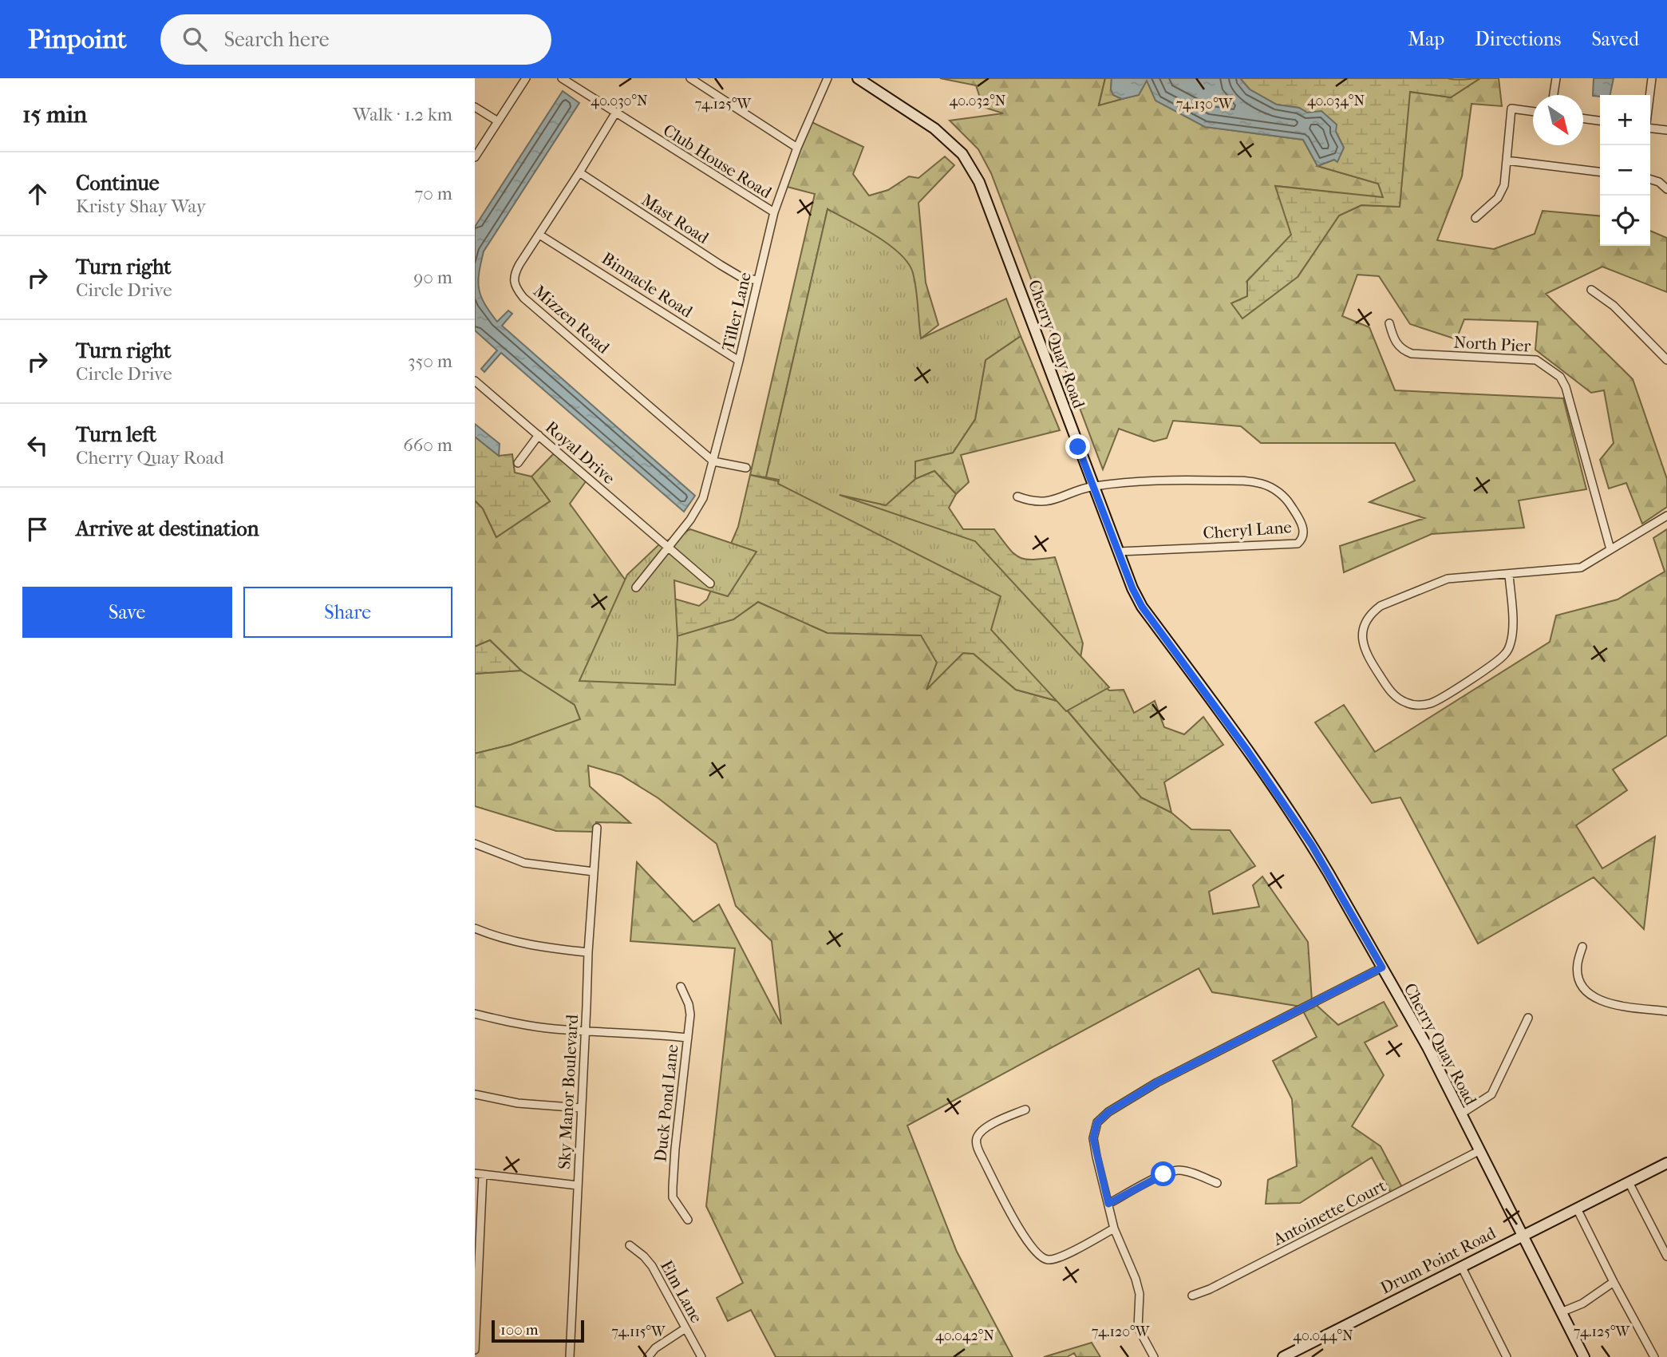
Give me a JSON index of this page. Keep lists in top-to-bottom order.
{
  "streets": {
    "street": [
      "Club House Road",
      "Mast Road",
      "Binnacle Road",
      "Tiller Lane",
      "Mizzen Road",
      "Cherry Quay Road",
      "North Pier",
      "Royal Drive",
      "Cheryl Lane",
      "Sky Manor Boulevard",
      "Duck Pond Lane",
      "Antoinette Court",
      "Drum Point Road",
      "Elm Lane"
    ]
  },
  "crossings": [
    ["Club House Road", "Tiller Lane"],
    ["Club House Road", "Mizzen Road"],
    ["Mast Road", "Tiller Lane"],
    ["Mast Road", "Mizzen Road"],
    ["Binnacle Road", "Tiller Lane"],
    ["Binnacle Road", "Mizzen Road"],
    ["Tiller Lane", "Mizzen Road"],
    ["Tiller Lane", "Royal Drive"],
    ["Cherry Quay Road", "Cheryl Lane"],
    ["Cherry Quay Road", "Antoinette Court"],
    ["Cherry Quay Road", "Drum Point Road"]
  ],
  "scale_bar": "100 m",
  "north": "bottom right",
  "page": {
    "header": "Pinpoint",
    "search": "Search here",
    "nav": ["Map", "Directions", "Saved"],
    "heading": ["15 min", "Walk · 1.2 km"],
    "map_buttons": ["+", "−"],
    "list": [
      ["Continue", "Kristy Shay Way", "70 m"],
      ["Turn right", "Circle Drive", "90 m"],
      ["Turn right", "Circle Drive", "350 m"],
      ["Turn left", "Cherry Quay Road", "660 m"],
      "Arrive at destination"
    ],
    "buttons": ["Save", "Share"],
    "scale": "100 m"
  },
  "coordinates": [
    "40.030°N",
    "40.032°N",
    "40.034°N",
    "74.125°W",
    "74.130°W",
    "74.115°W",
    "74.120°W",
    "40.042°N",
    "40.044°N"
  ]
}
